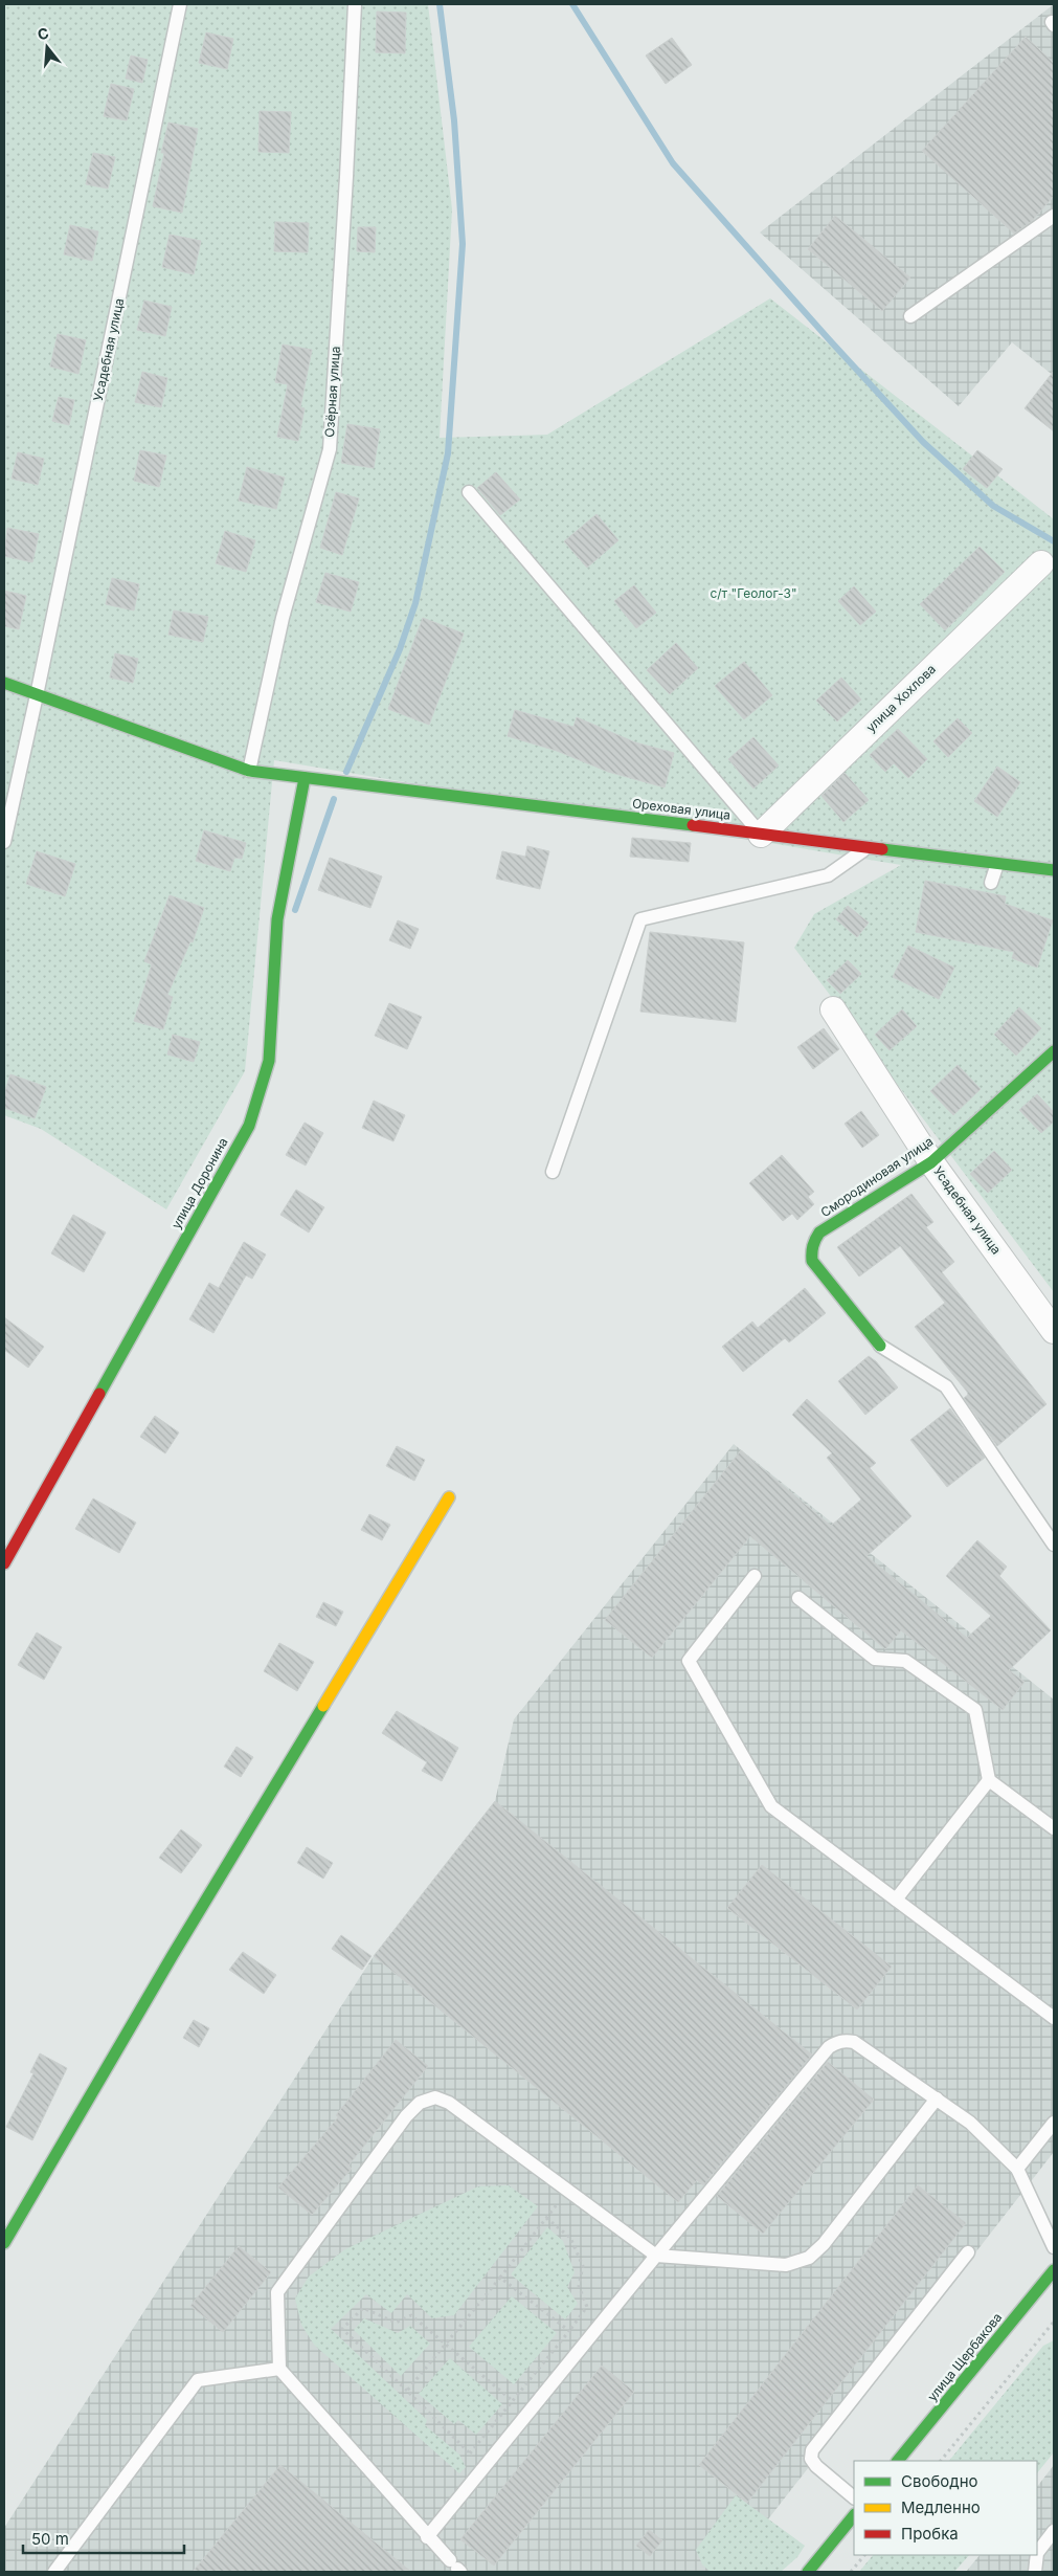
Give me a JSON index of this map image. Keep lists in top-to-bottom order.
{
  "streets": {
    "street": [
      "Усадебная улица",
      "улица Хохлова",
      "Ореховая улица",
      "Смородиновая улица",
      "улица Доронина",
      "улица Щербакова"
    ],
    "lane": ["Озёрная улица"]
  },
  "crossings": [
    ["Усадебная улица", "Смородиновая улица"],
    ["улица Хохлова", "Ореховая улица"],
    ["Ореховая улица", "улица Доронина"]
  ],
  "parks": ["с/т \"Геолог-3\""],
  "legend": ["Свободно", "Медленно", "Пробка"],
  "scale_bar": "50 m",
  "north": "top"
}
